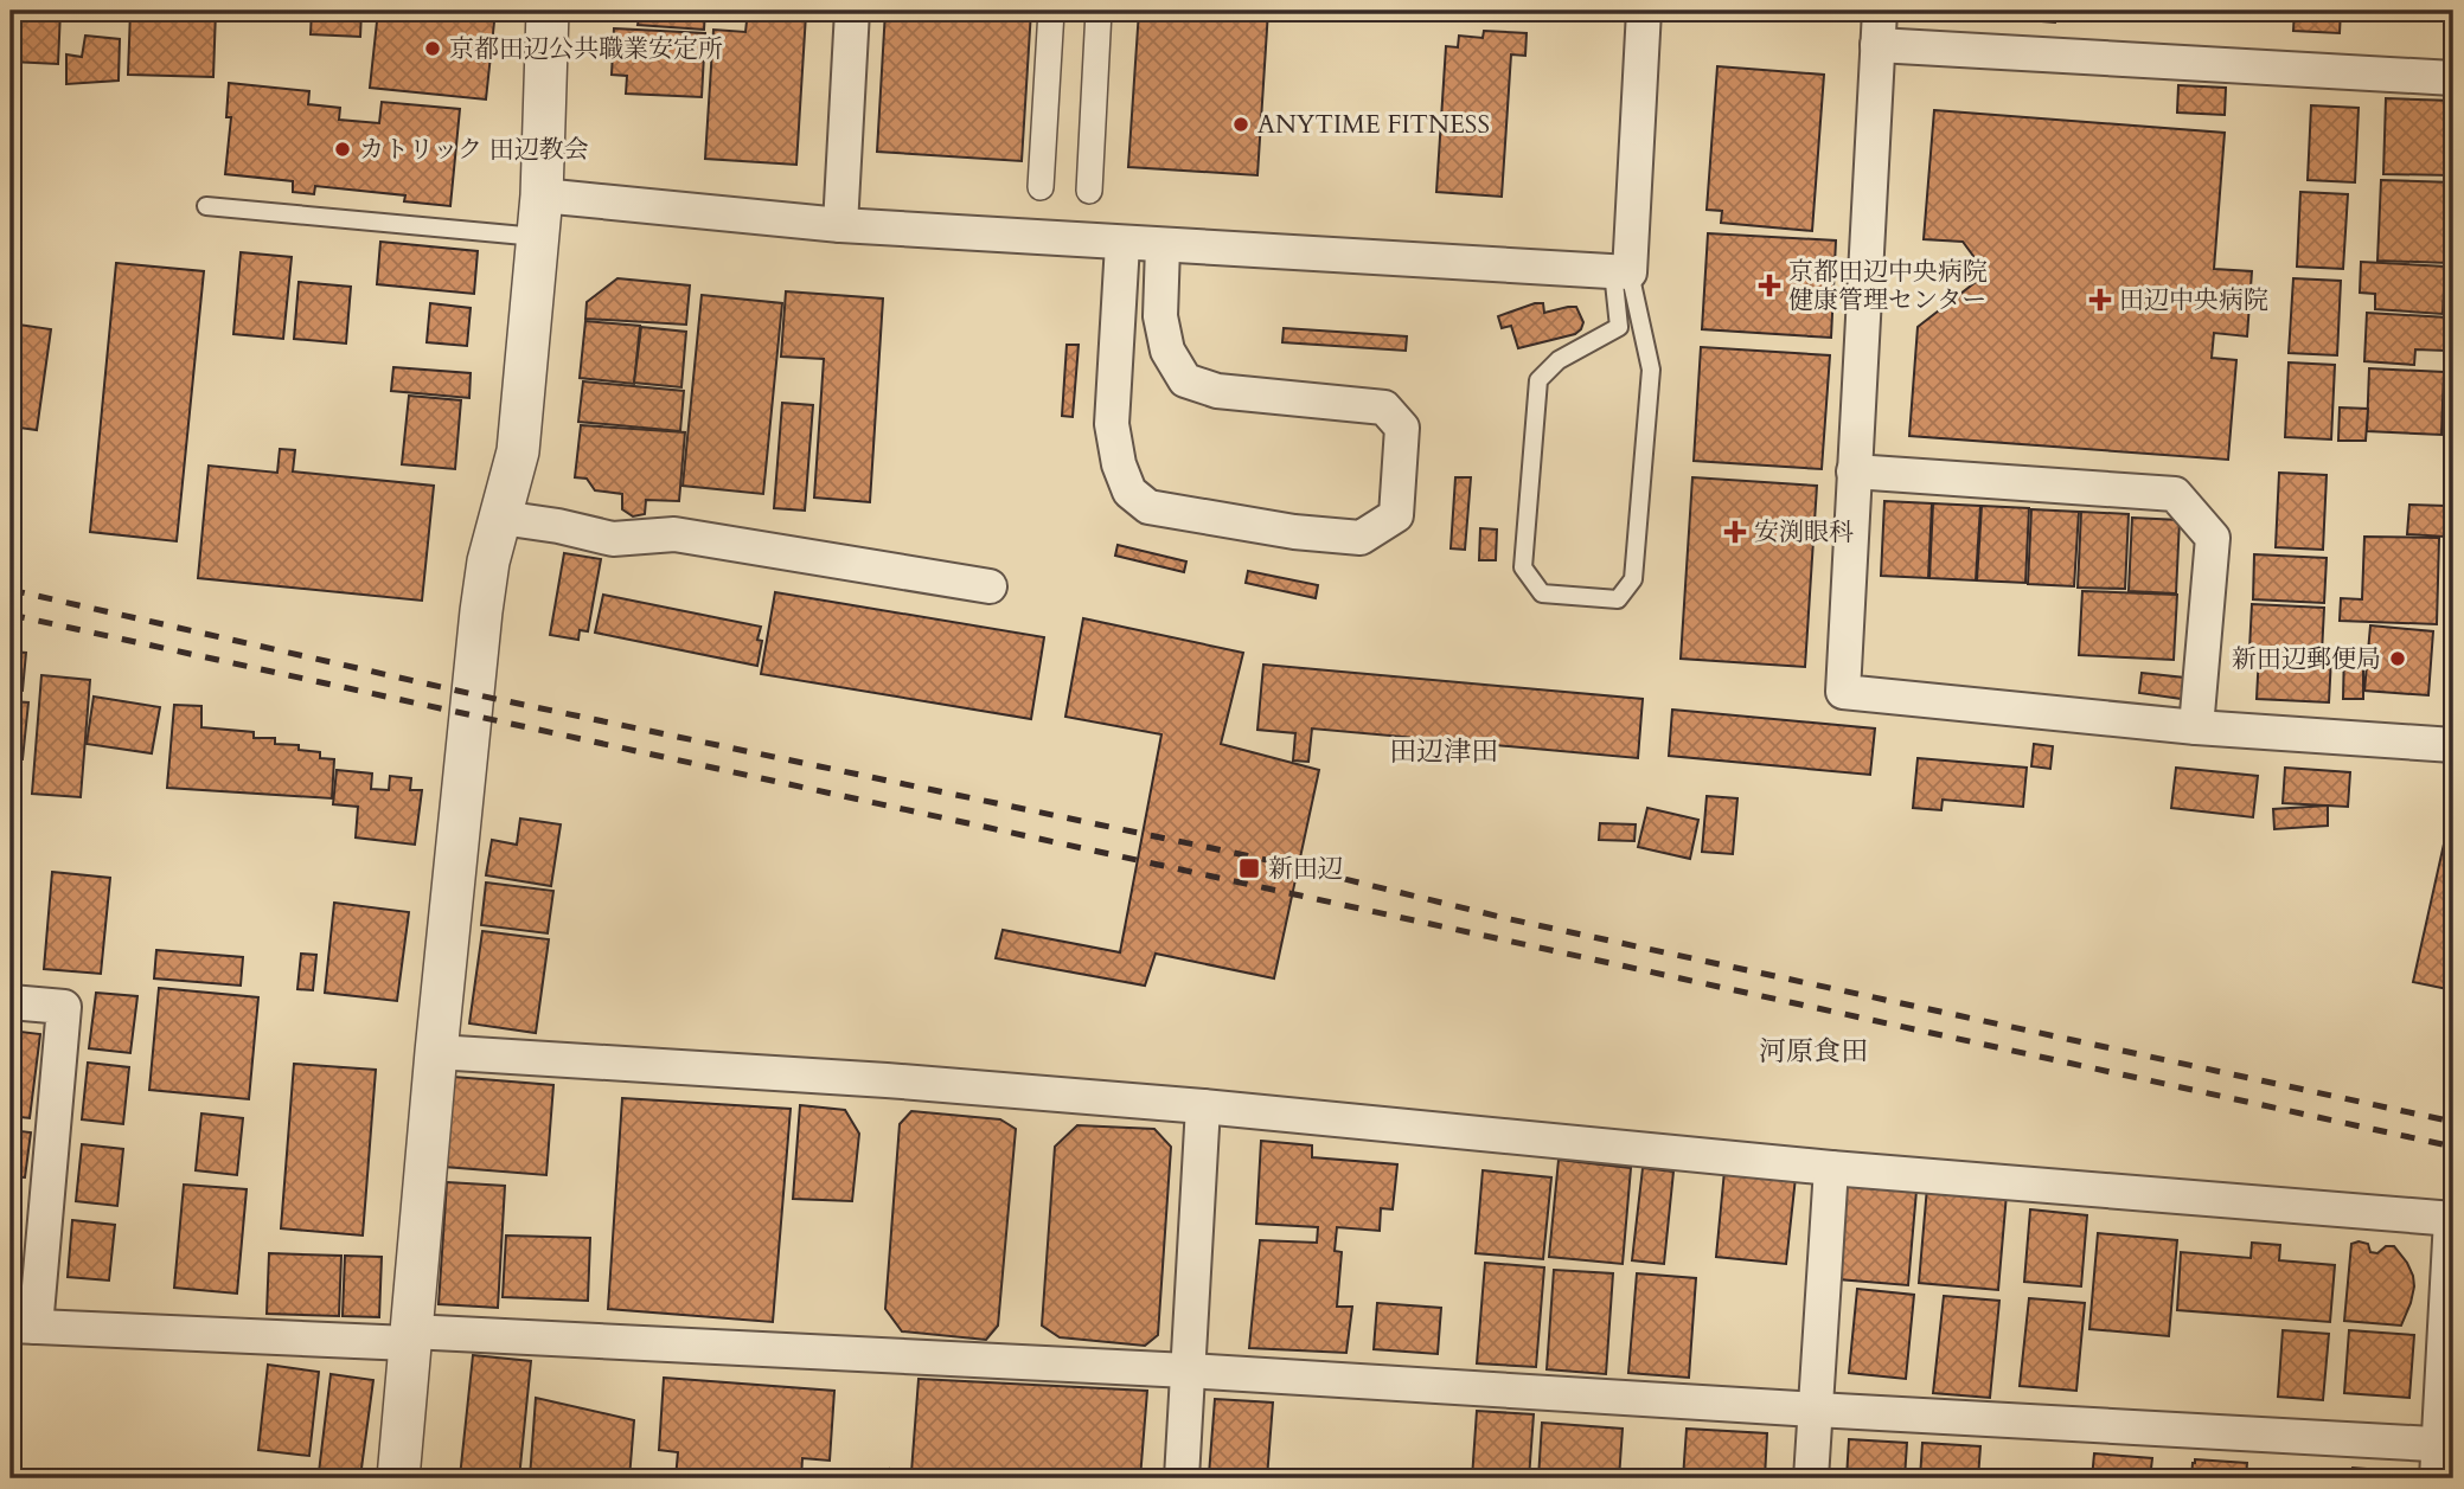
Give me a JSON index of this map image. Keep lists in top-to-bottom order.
{
  "districts": ["田辺津田", "河原食田"],
  "places": {
    "other": [
      "京都田辺公共職業安定所",
      "ANYTIME FITNESS",
      "カトリック 田辺教会",
      "新田辺郵便局"
    ],
    "health": ["京都田辺中央病院 健康管理センター", "田辺中央病院", "安渕眼科"],
    "transit": ["新田辺"]
  }
}
